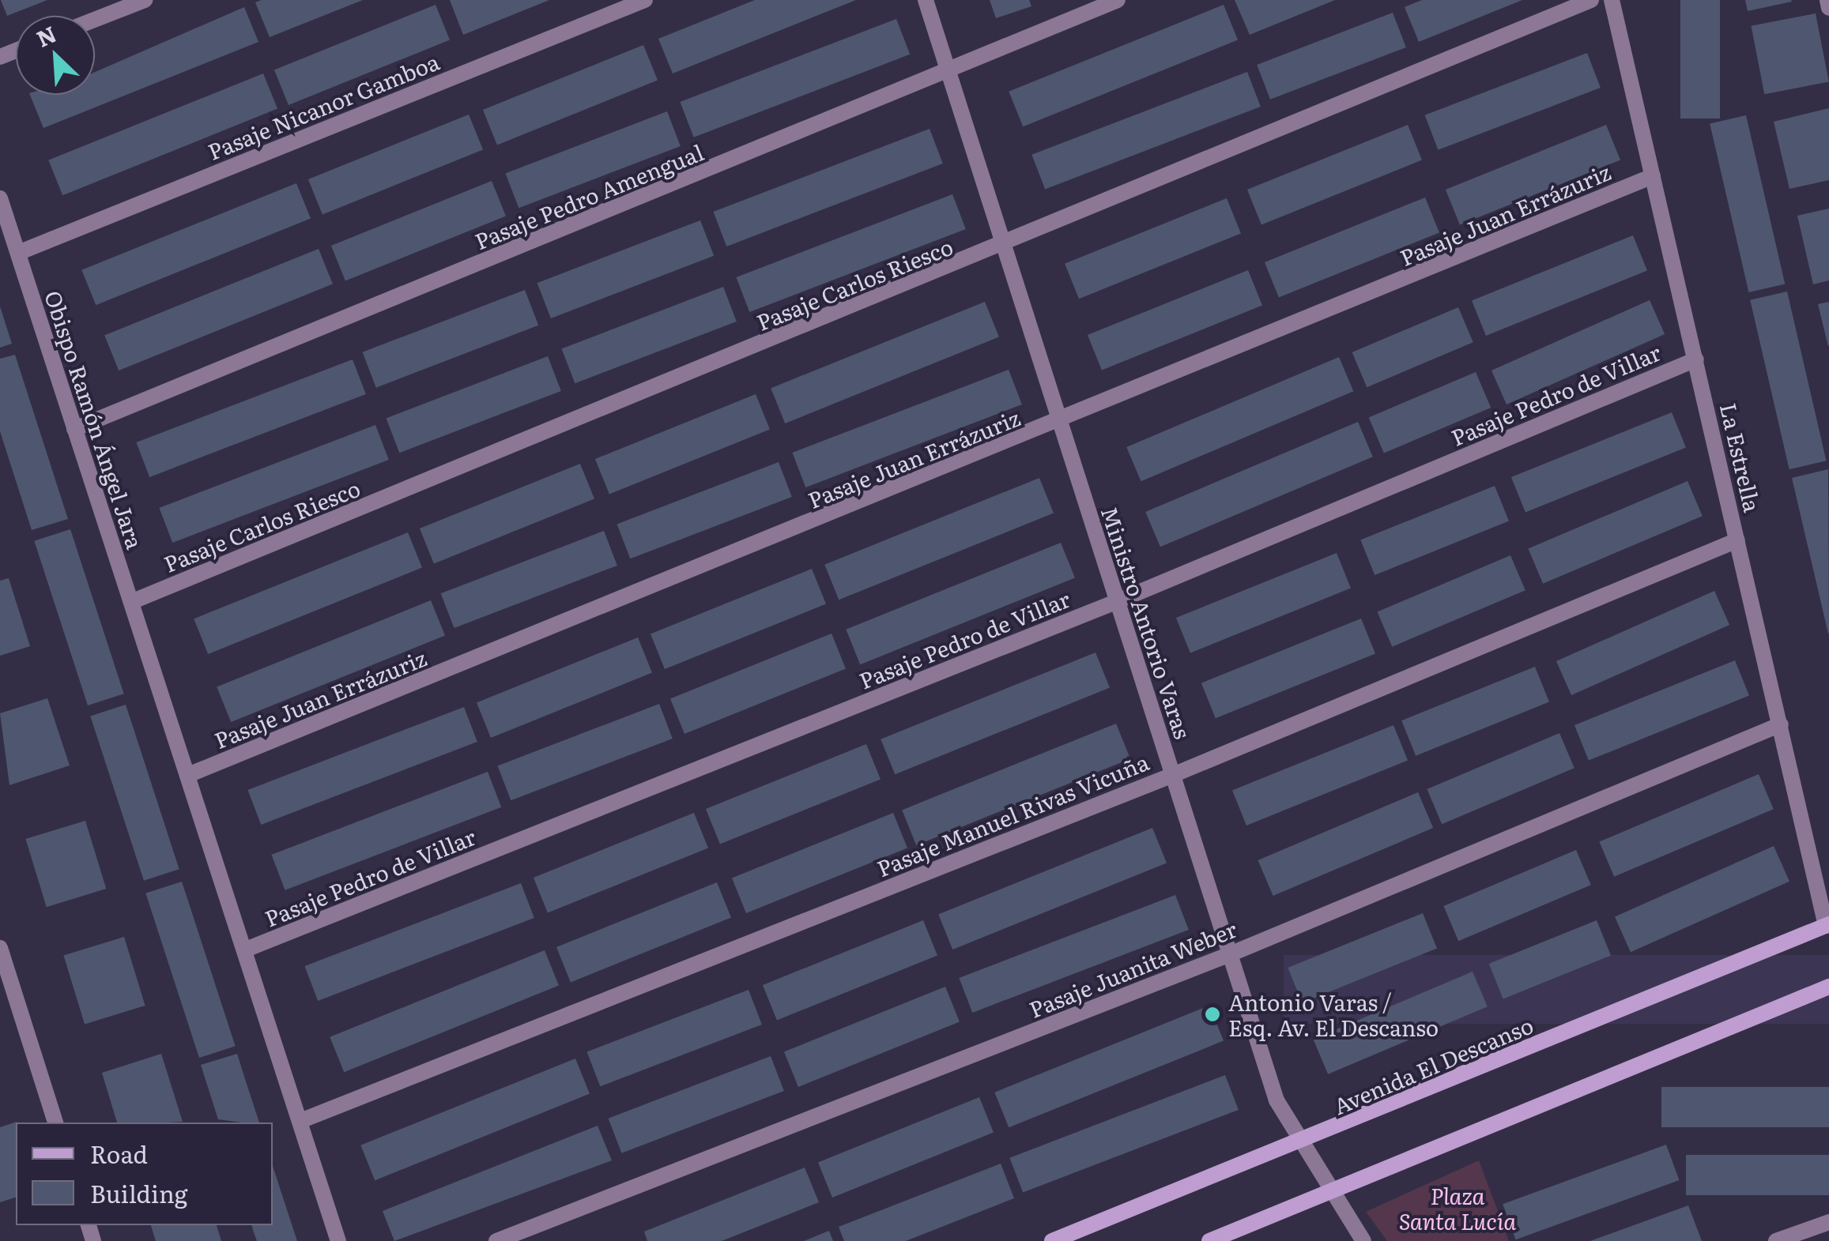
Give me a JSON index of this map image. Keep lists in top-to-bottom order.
{
  "streets": {
    "street": [
      "Pasaje Nicanor Gamboa",
      "Pasaje Pedro Amengual",
      "Pasaje Juan Errázuriz",
      "Pasaje Carlos Riesco",
      "Pasaje Pedro de Villar",
      "Obispo Ramón Ángel Jara",
      "La Estrella",
      "Ministro Antorio Varas",
      "Pasaje Manuel Rivas Vicuña",
      "Pasaje Juanita Weber",
      "Avenida El Descanso"
    ]
  },
  "crossings": [
    ["Pasaje Nicanor Gamboa", "Obispo Ramón Ángel Jara"],
    ["Pasaje Pedro Amengual", "Obispo Ramón Ángel Jara"],
    ["Pasaje Pedro Amengual", "Ministro Antorio Varas"],
    ["Pasaje Juan Errázuriz", "Obispo Ramón Ángel Jara"],
    ["Pasaje Juan Errázuriz", "La Estrella"],
    ["Pasaje Juan Errázuriz", "Ministro Antorio Varas"],
    ["Pasaje Carlos Riesco", "Obispo Ramón Ángel Jara"],
    ["Pasaje Carlos Riesco", "Ministro Antorio Varas"],
    ["Pasaje Pedro de Villar", "Obispo Ramón Ángel Jara"],
    ["Pasaje Pedro de Villar", "La Estrella"],
    ["Pasaje Pedro de Villar", "Ministro Antorio Varas"],
    ["Obispo Ramón Ángel Jara", "Pasaje Manuel Rivas Vicuña"],
    ["La Estrella", "Pasaje Manuel Rivas Vicuña"],
    ["La Estrella", "Pasaje Juanita Weber"],
    ["La Estrella", "Avenida El Descanso"],
    ["Ministro Antorio Varas", "Pasaje Manuel Rivas Vicuña"],
    ["Ministro Antorio Varas", "Pasaje Juanita Weber"],
    ["Ministro Antorio Varas", "Avenida El Descanso"]
  ],
  "parks": ["Plaza Santa Lucía"],
  "places": ["Antonio Varas / Esq. Av. El Descanso"],
  "legend": ["Road", "Building"],
  "north": "top left"
}
